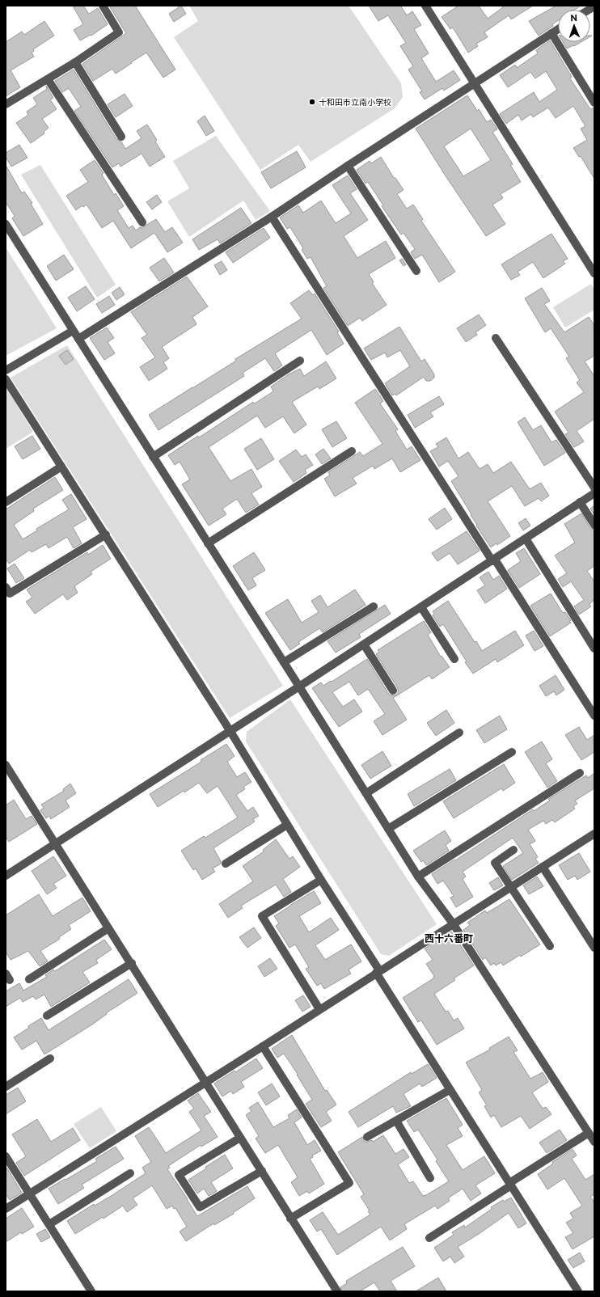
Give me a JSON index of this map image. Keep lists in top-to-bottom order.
{
  "districts": ["西十六番町"],
  "places": ["十和田市立南小学校"],
  "north": "top"
}
